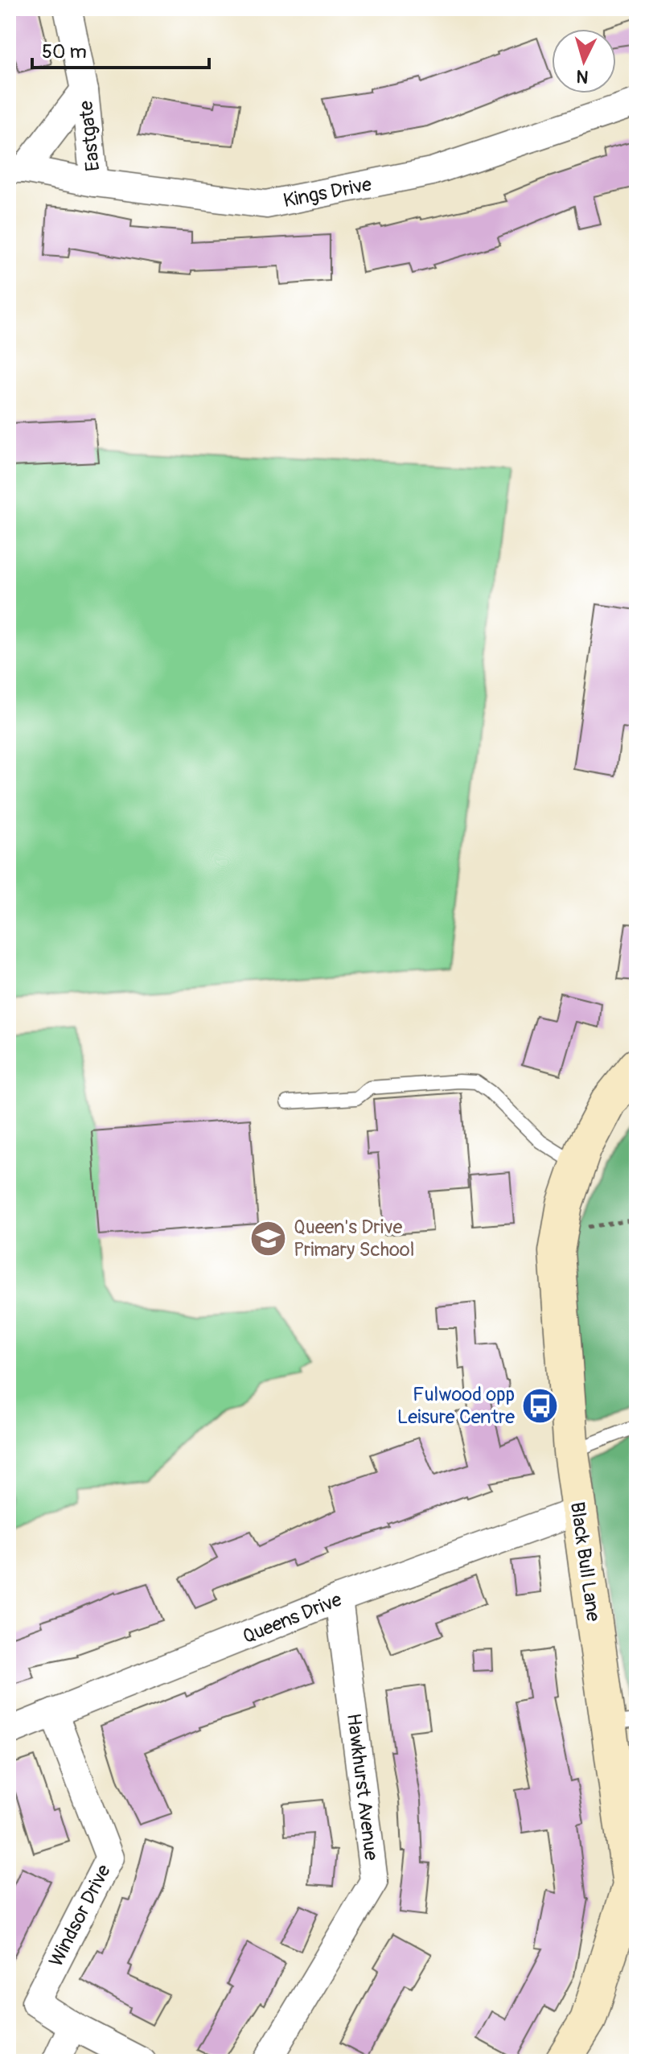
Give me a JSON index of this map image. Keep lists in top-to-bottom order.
{
  "streets": {
    "street": [
      "Eastgate",
      "Kings Drive",
      "Black Bull Lane",
      "Queens Drive",
      "Hawkhurst Avenue",
      "Windsor Drive"
    ]
  },
  "crossings": [
    ["Eastgate", "Kings Drive"],
    ["Black Bull Lane", "Queens Drive"],
    ["Queens Drive", "Hawkhurst Avenue"],
    ["Queens Drive", "Windsor Drive"]
  ],
  "places": {
    "school or university": ["Queen's Drive Primary School"],
    "bus stop": ["Fulwood opp Leisure Centre"]
  },
  "scale_bar": "50 m",
  "north": "bottom"
}
